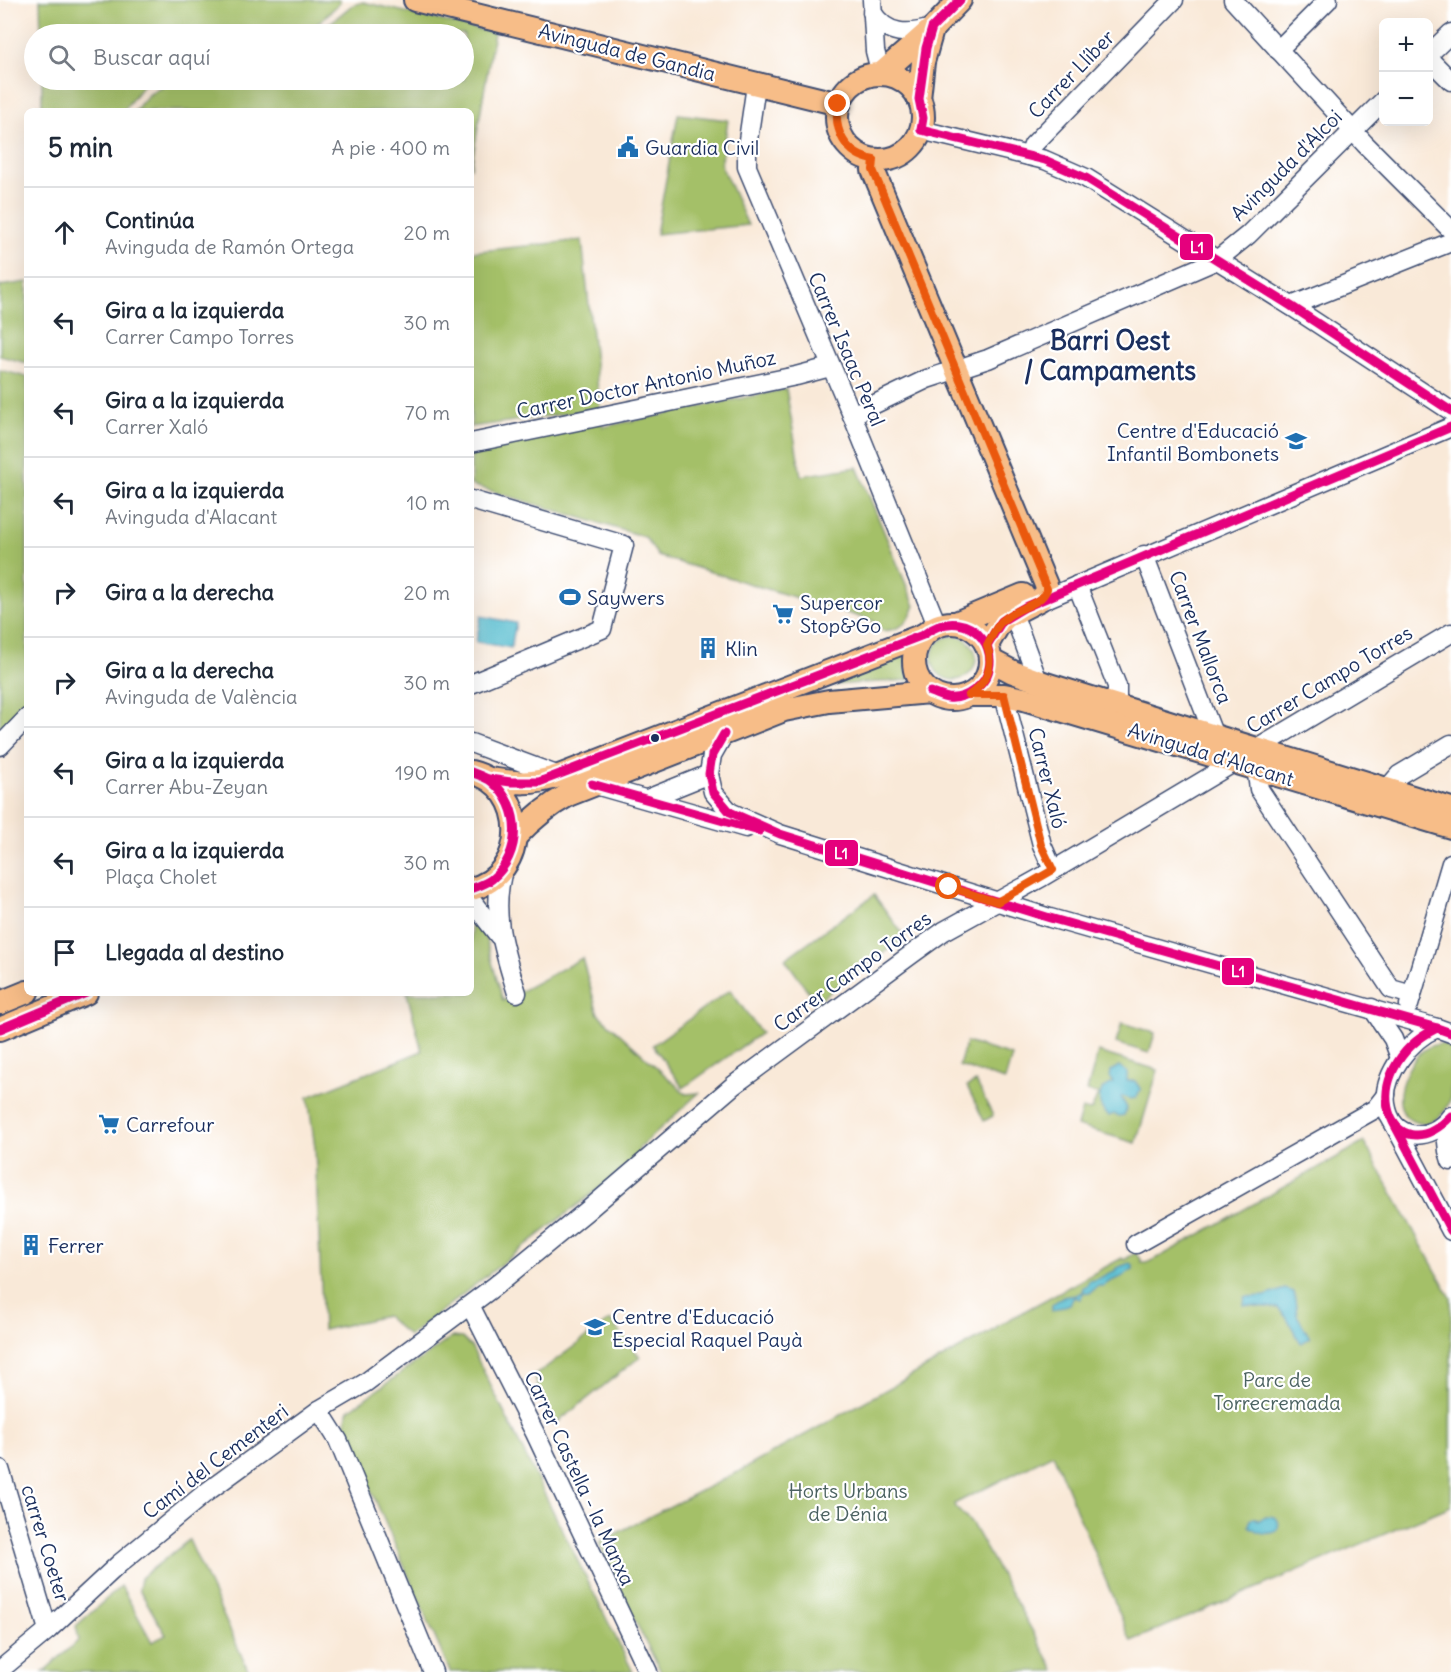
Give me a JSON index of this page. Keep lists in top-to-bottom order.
{
  "streets": {
    "main road": ["Avinguda de Gandia", "Avinguda d'Alacant"],
    "street": [
      "Carrer Llíber",
      "Avinguda d'Alcoi",
      "Carrer Isaac Peral",
      "Carrer Doctor Antonio Muñoz",
      "Carrer Mallorca",
      "Carrer Campo Torres",
      "Carrer Xaló",
      "Camí del Cementeri",
      "Carrer Castella - la Manxa",
      "carrer Coeter"
    ]
  },
  "crossings": [
    ["Avinguda de Gandia", "Carrer Isaac Peral"],
    ["Avinguda d'Alcoi", "Carrer Isaac Peral"],
    ["Carrer Isaac Peral", "Carrer Doctor Antonio Muñoz"],
    ["Carrer Isaac Peral", "Avinguda d'Alacant"],
    ["Carrer Mallorca", "Avinguda d'Alacant"],
    ["Carrer Campo Torres", "Avinguda d'Alacant"],
    ["Carrer Campo Torres", "Carrer Xaló"],
    ["Carrer Campo Torres", "Camí del Cementeri"],
    ["Carrer Campo Torres", "Carrer Castella - la Manxa"],
    ["Avinguda d'Alacant", "Carrer Xaló"],
    ["Camí del Cementeri", "Carrer Castella - la Manxa"],
    ["Camí del Cementeri", "carrer Coeter"]
  ],
  "districts": ["Barri Oest / Campaments"],
  "parks": ["Parc de Torrecremada", "Horts Urbans de Dénia"],
  "places": {
    "public building": ["Guardia Civil"],
    "school or university": ["Centre d'Educació Infantil Bombonets", "Centre d'Educació Especial Raquel Payà"],
    "sports": ["Saywers"],
    "supermarket": ["Supercor Stop&Go", "Carrefour"],
    "building": ["Klin", "Ferrer"]
  },
  "lines": ["transit line L1"],
  "page": {
    "map_buttons": ["+", "−"],
    "search": "Buscar aquí",
    "heading": ["5 min", "A pie · 400 m"],
    "list": [
      ["Continúa", "Avinguda de Ramón Ortega", "20 m"],
      ["Gira a la izquierda", "Carrer Campo Torres", "30 m"],
      ["Gira a la izquierda", "Carrer Xaló", "70 m"],
      ["Gira a la izquierda", "Avinguda d'Alacant", "10 m"],
      ["Gira a la derecha", "20 m"],
      ["Gira a la derecha", "Avinguda de València", "30 m"],
      ["Gira a la izquierda", "Carrer Abu-Zeyan", "190 m"],
      ["Gira a la izquierda", "Plaça Cholet", "30 m"],
      "Llegada al destino"
    ]
  }
}
